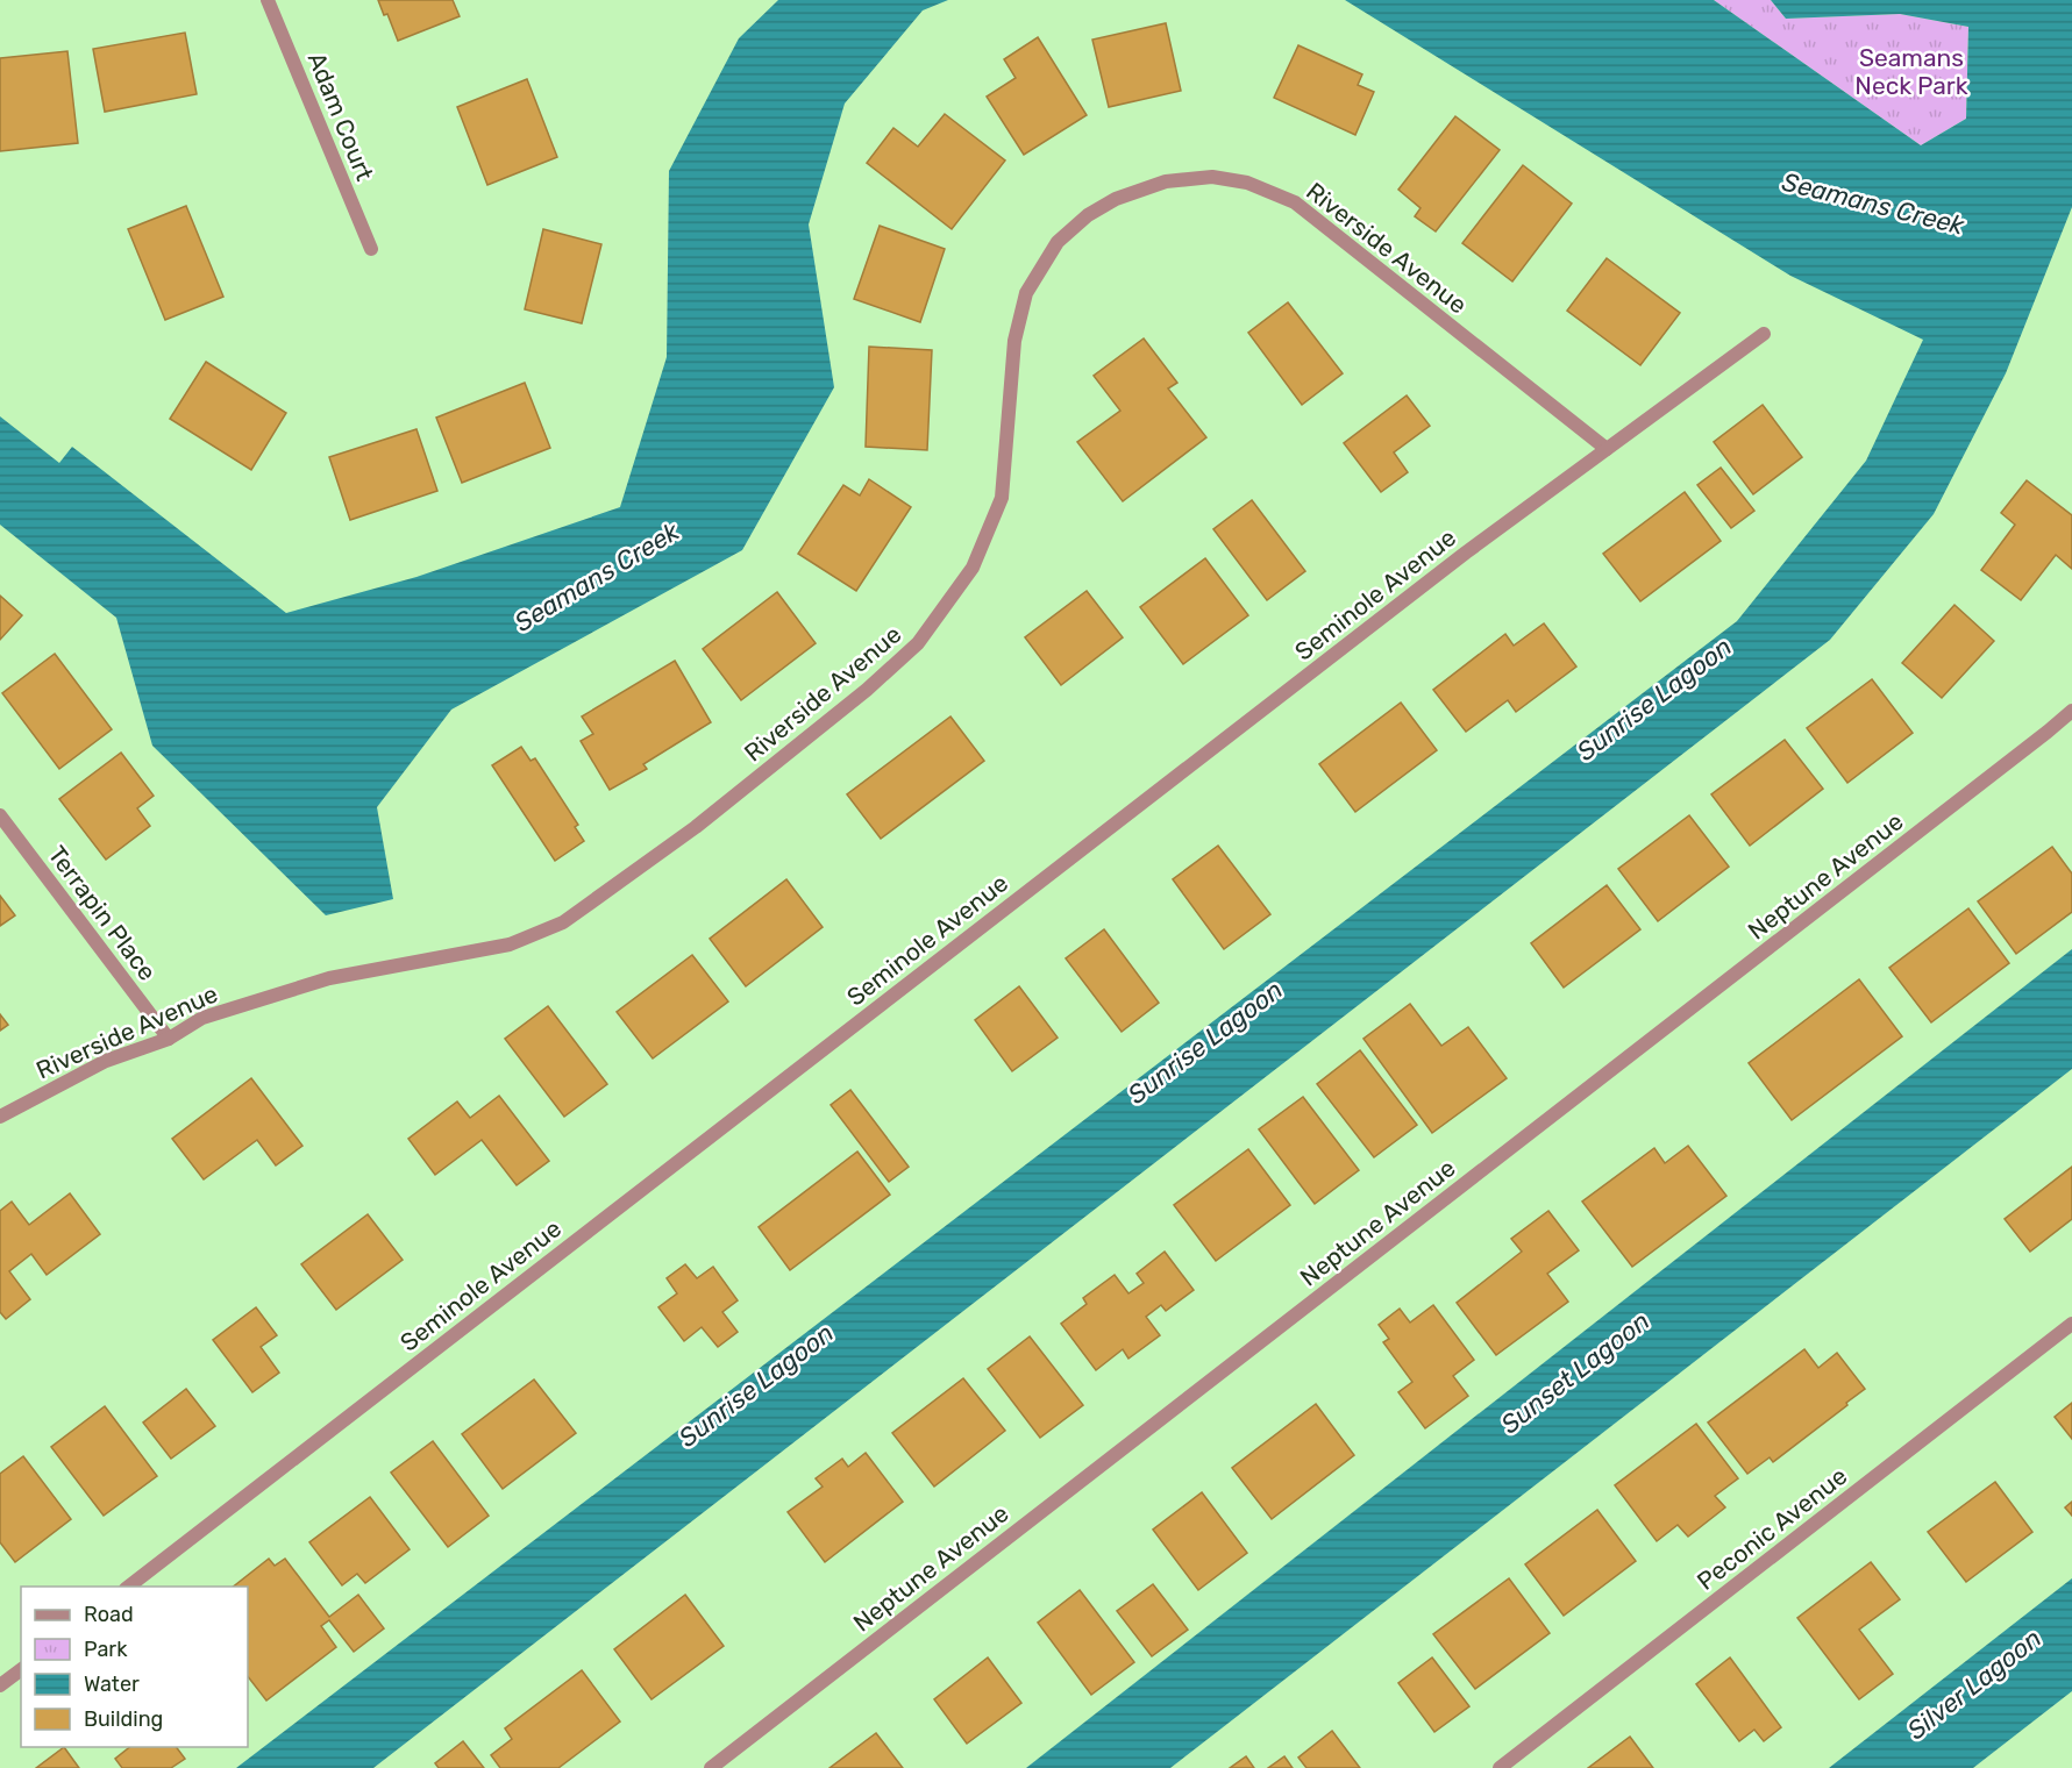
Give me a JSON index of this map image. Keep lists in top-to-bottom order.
{
  "streets": {
    "street": [
      "Adam Court",
      "Riverside Avenue",
      "Seminole Avenue",
      "Neptune Avenue",
      "Terrapin Place",
      "Peconic Avenue"
    ]
  },
  "crossings": [
    ["Riverside Avenue", "Seminole Avenue"],
    ["Riverside Avenue", "Terrapin Place"]
  ],
  "water": [
    "Seamans Creek",
    "Sunrise Lagoon",
    "Sunset Lagoon",
    "Silver Lagoon"
  ],
  "parks": ["Seamans Neck Park"],
  "legend": [
    "Road",
    "Park",
    "Water",
    "Building"
  ]
}
